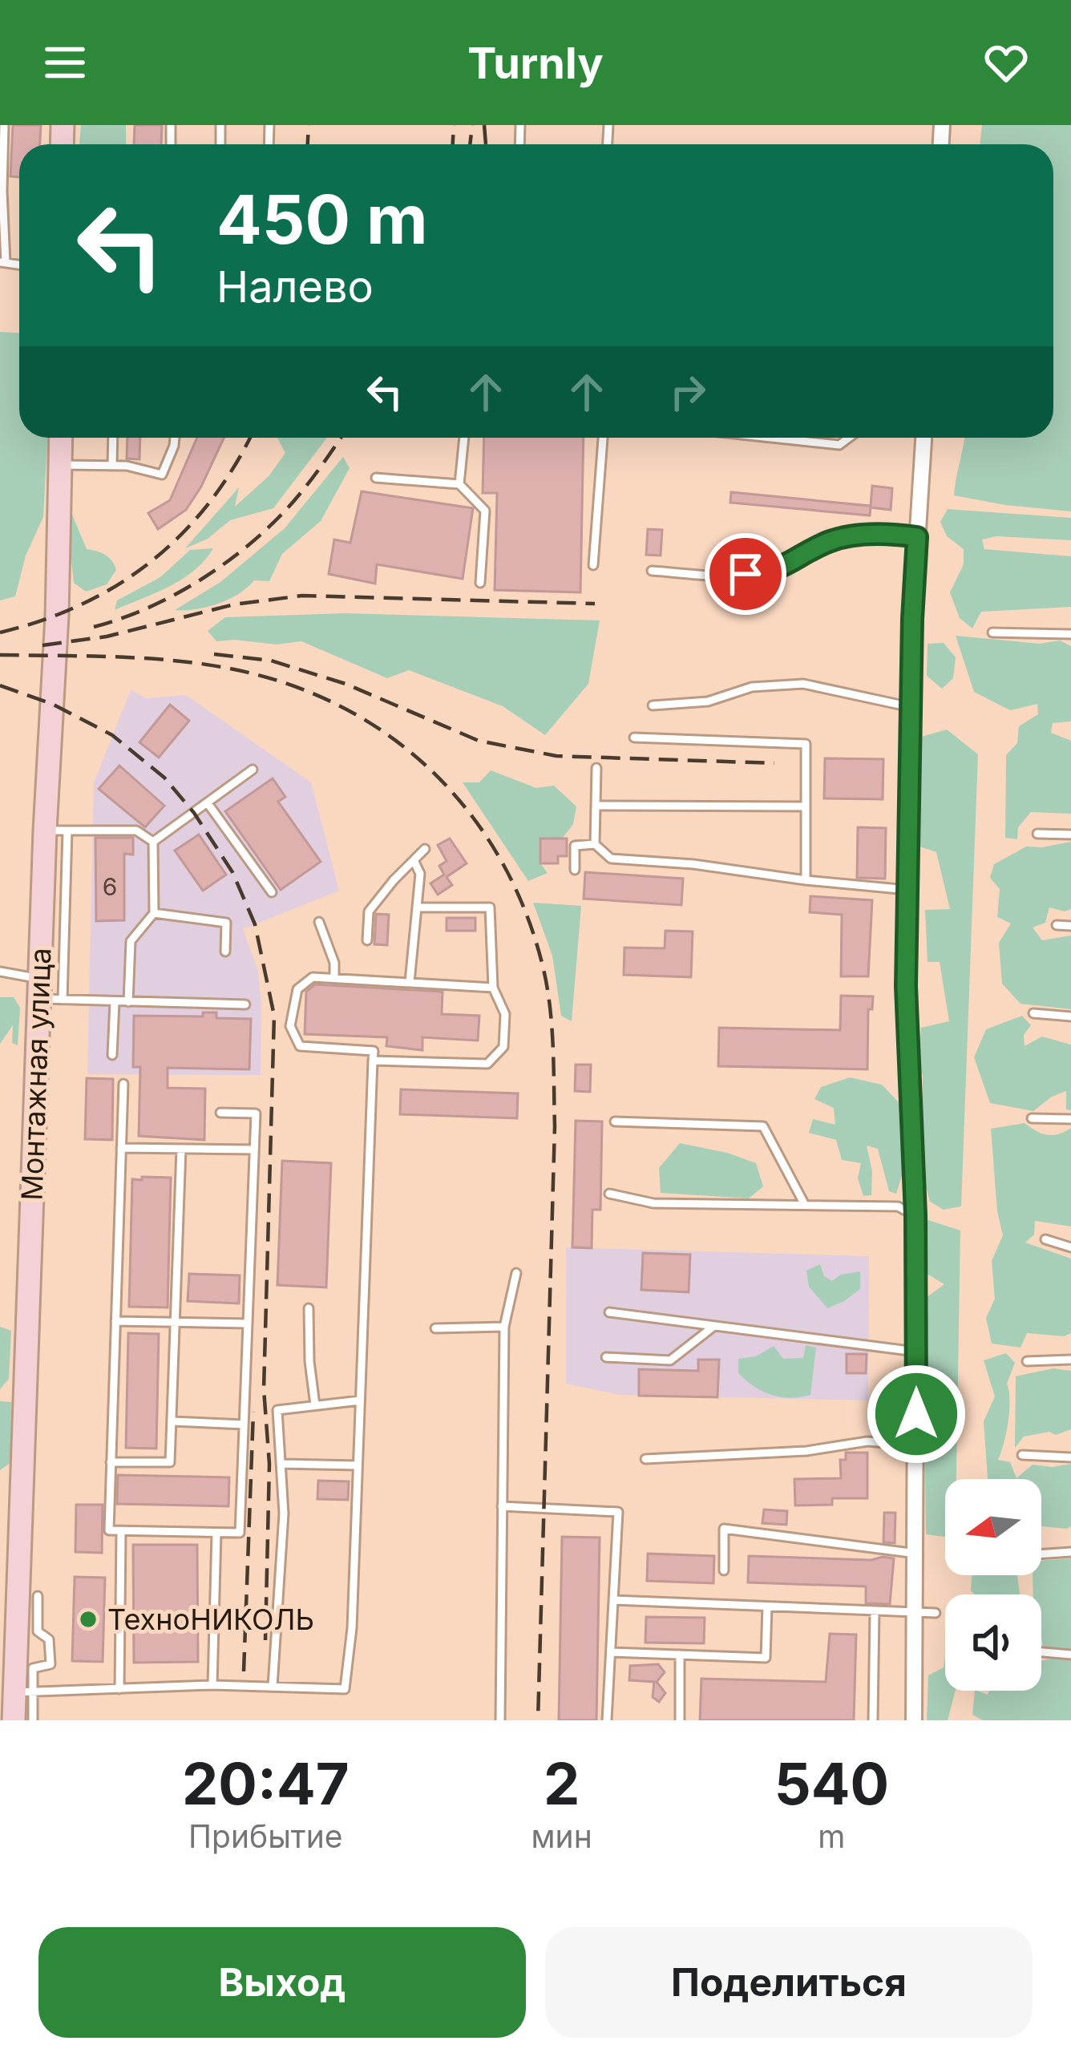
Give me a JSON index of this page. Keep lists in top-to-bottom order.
{
  "streets": {
    "street": ["Монтажная улица"]
  },
  "places": ["ТехноНИКОЛЬ"],
  "house_numbers": ["6"],
  "north": "left",
  "page": {
    "header": "Turnly",
    "turn": ["450 m", "Налево"],
    "eta": [
      "20:47",
      "Прибытие",
      "2",
      "мин",
      "540",
      "m"
    ],
    "buttons": ["Выход", "Поделиться"]
  }
}
